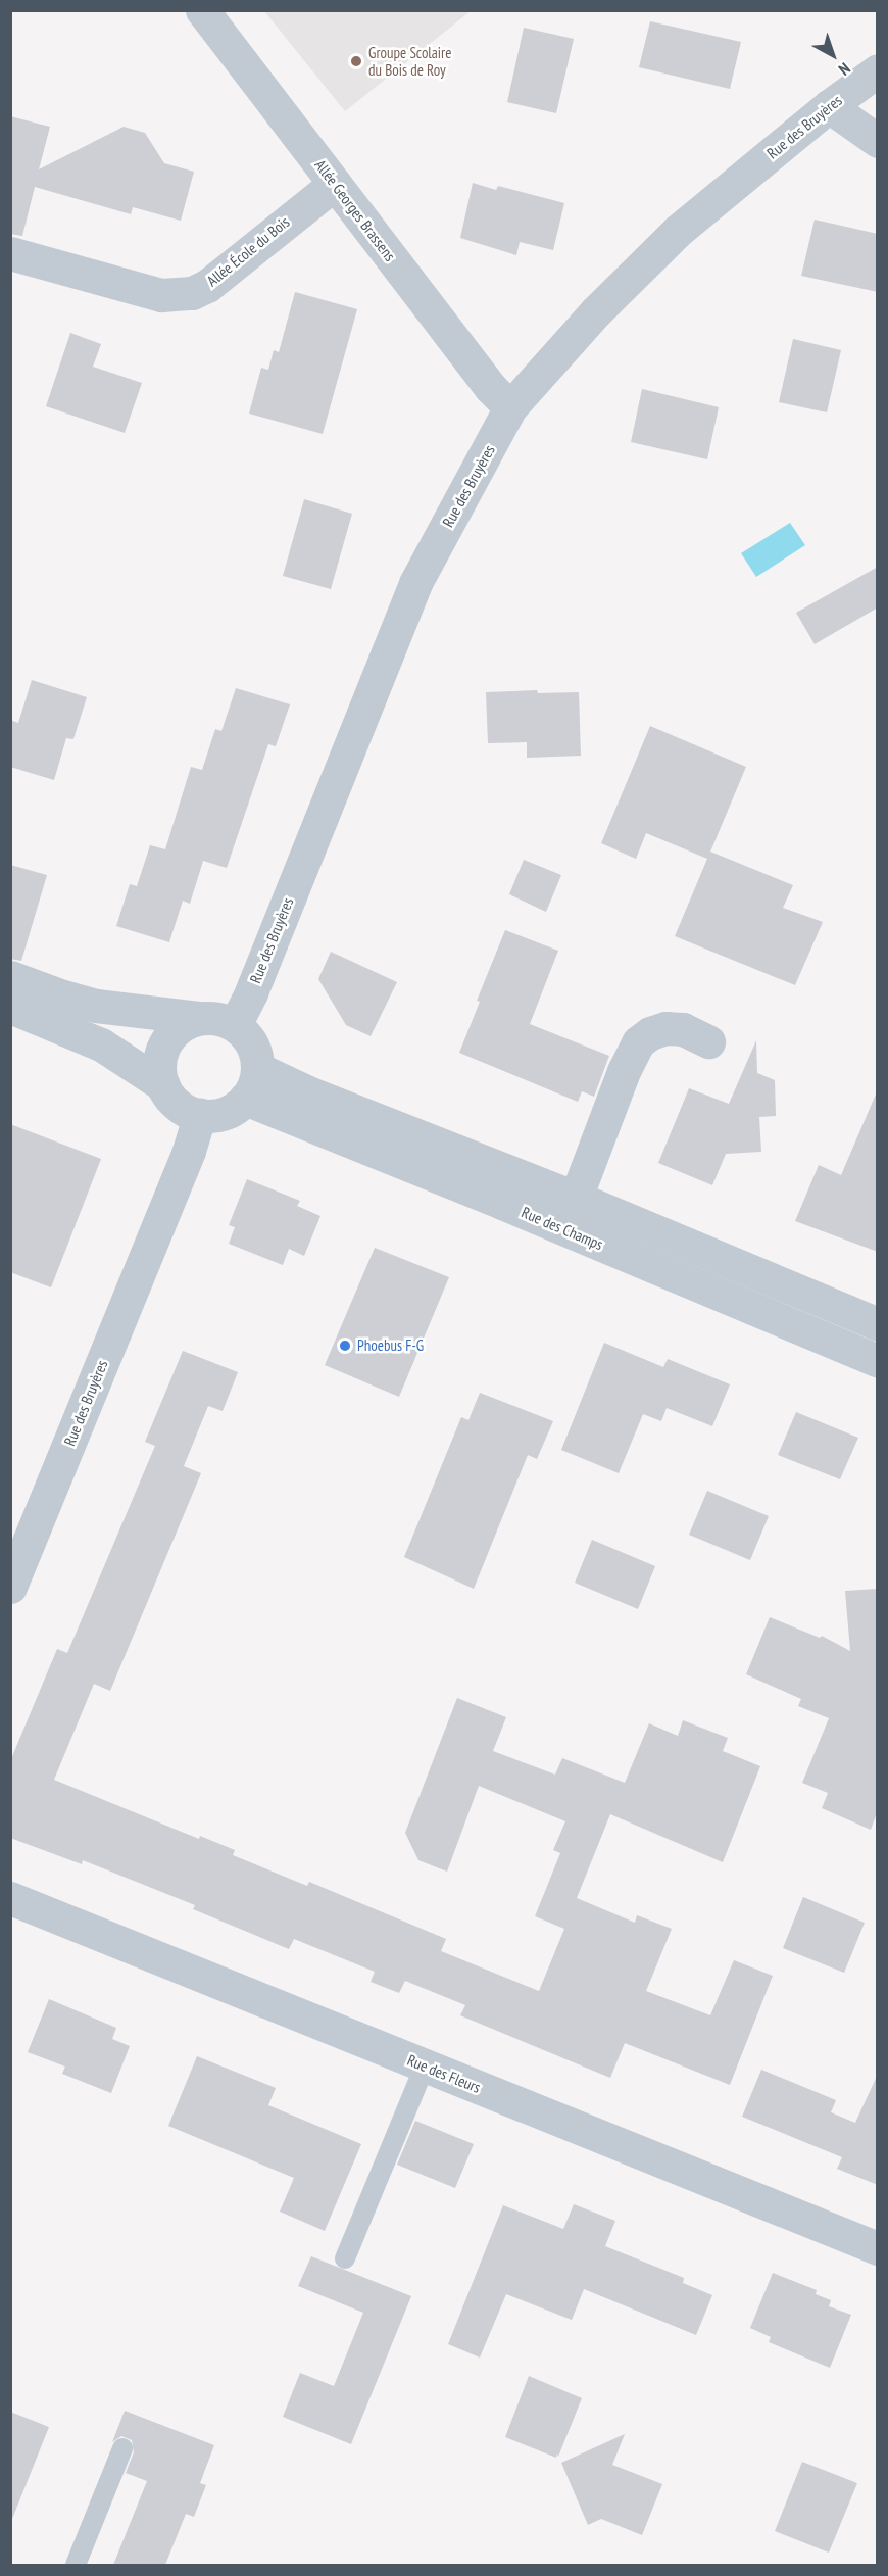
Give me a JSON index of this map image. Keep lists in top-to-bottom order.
{
  "streets": {
    "street": [
      "Rue des Bruyères",
      "Allée Georges Brassens",
      "Allée École du Bois",
      "Rue des Champs",
      "Rue des Fleurs"
    ]
  },
  "crossings": [
    ["Rue des Bruyères", "Allée Georges Brassens"],
    ["Rue des Bruyères", "Rue des Champs"],
    ["Allée Georges Brassens", "Allée École du Bois"]
  ],
  "places": ["Groupe Scolaire du Bois de Roy", "Phoebus F-G"],
  "north": "bottom right"
}
